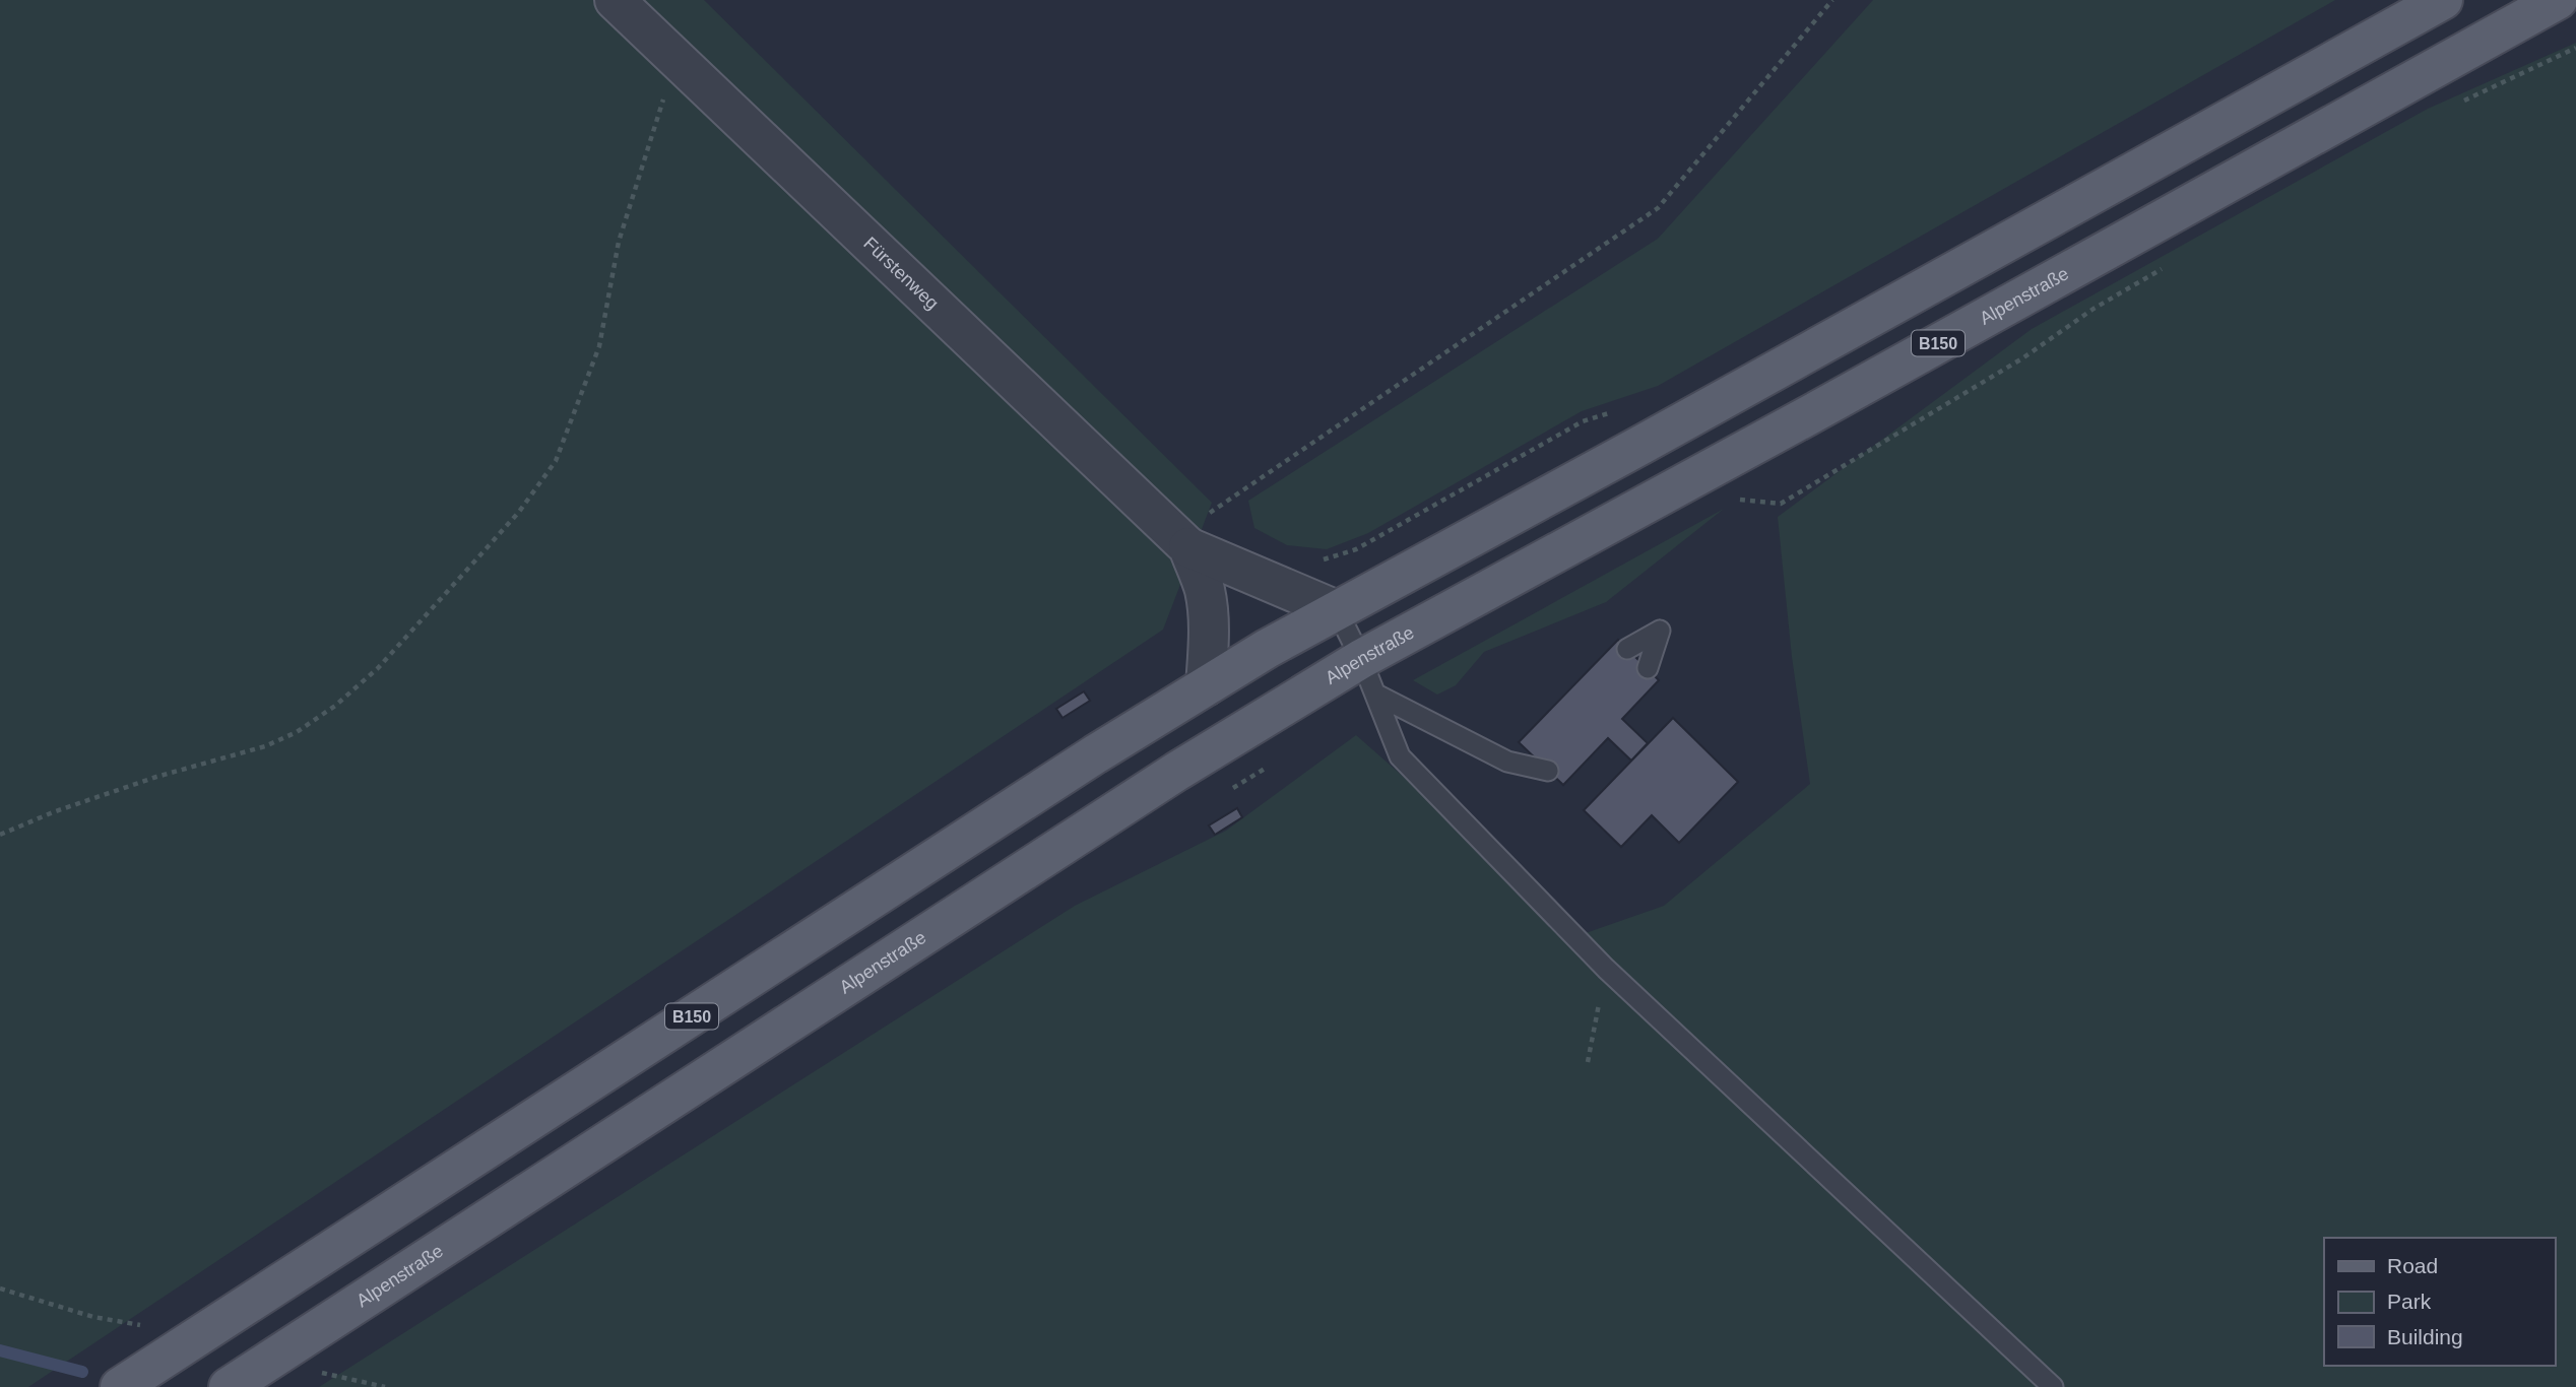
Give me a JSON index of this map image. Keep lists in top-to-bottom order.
{
  "streets": {
    "main road": ["Alpenstraße", "B150"],
    "street": ["Fürstenweg"]
  },
  "crossings": [
    ["Fürstenweg", "B150"]
  ],
  "legend": ["Road", "Park", "Building"]
}
